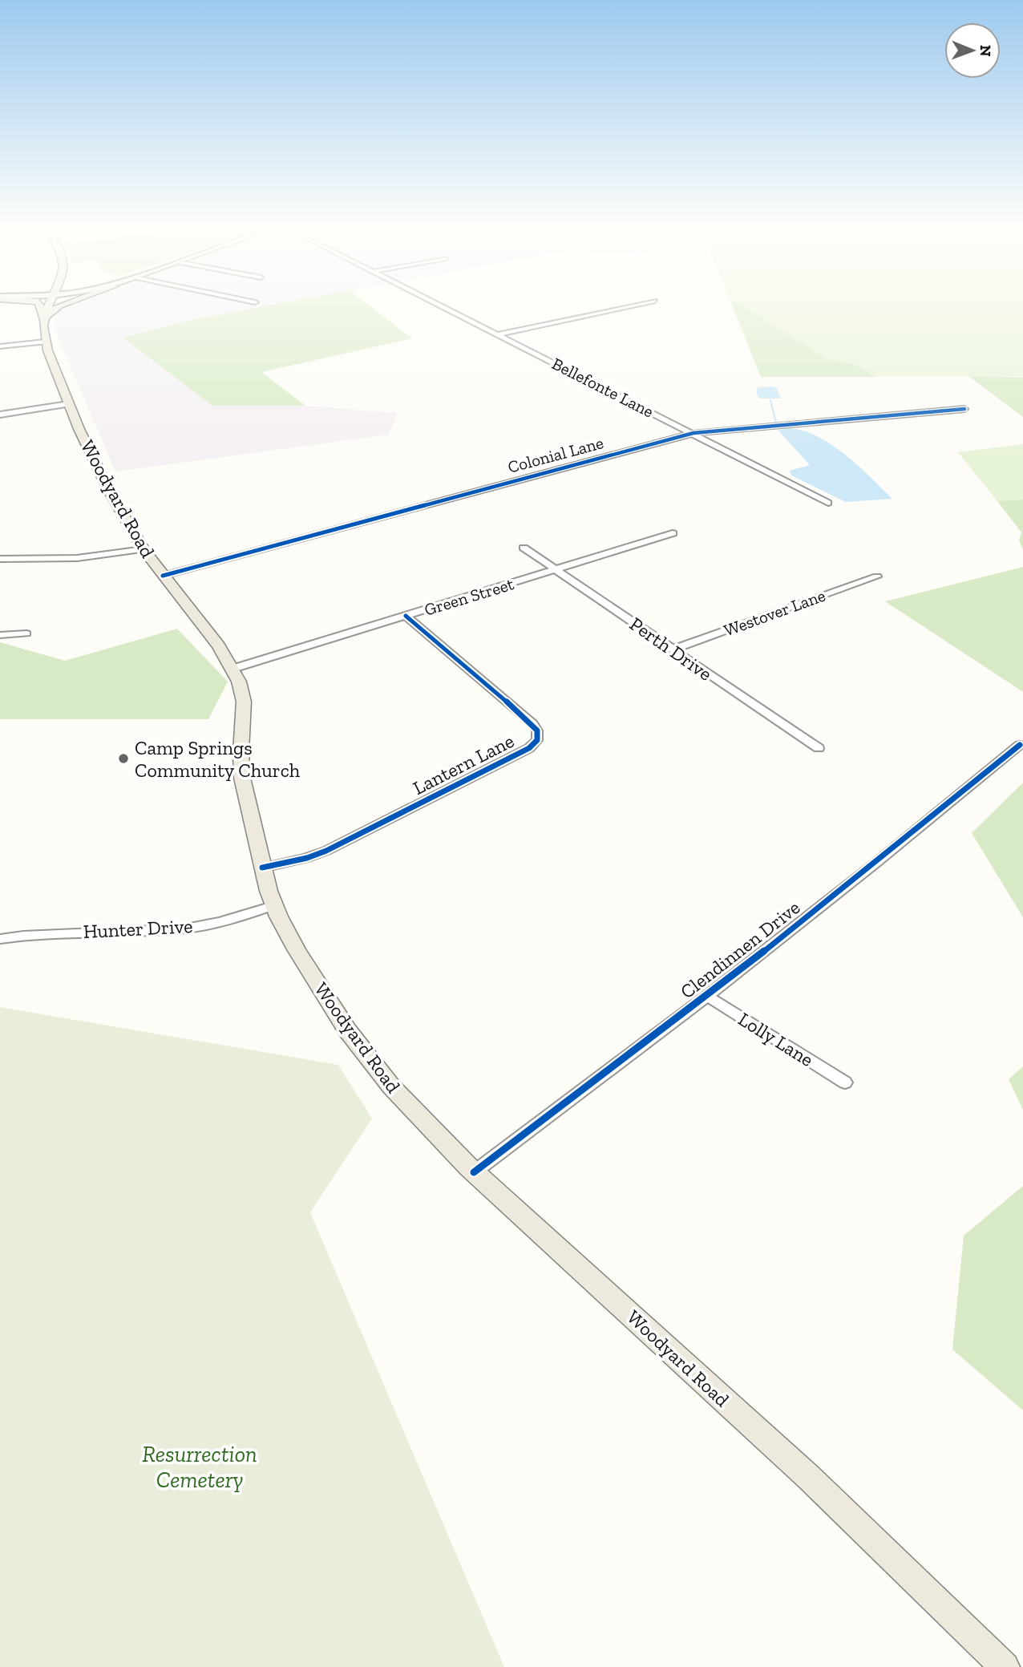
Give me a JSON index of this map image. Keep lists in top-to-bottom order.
{
  "streets": {
    "main road": ["Woodyard Road"],
    "street": [
      "Bellefonte Lane",
      "Colonial Lane",
      "Green Street",
      "Westover Lane",
      "Perth Drive",
      "Lantern Lane",
      "Hunter Drive",
      "Clendinnen Drive",
      "Lolly Lane"
    ]
  },
  "crossings": [
    ["Bellefonte Lane", "Colonial Lane"],
    ["Colonial Lane", "Woodyard Road"],
    ["Woodyard Road", "Green Street"],
    ["Woodyard Road", "Lantern Lane"],
    ["Woodyard Road", "Hunter Drive"],
    ["Woodyard Road", "Clendinnen Drive"],
    ["Green Street", "Perth Drive"],
    ["Green Street", "Lantern Lane"],
    ["Westover Lane", "Perth Drive"],
    ["Clendinnen Drive", "Lolly Lane"]
  ],
  "parks": ["Resurrection Cemetery"],
  "places": ["Camp Springs Community Church"],
  "north": "right"
}
